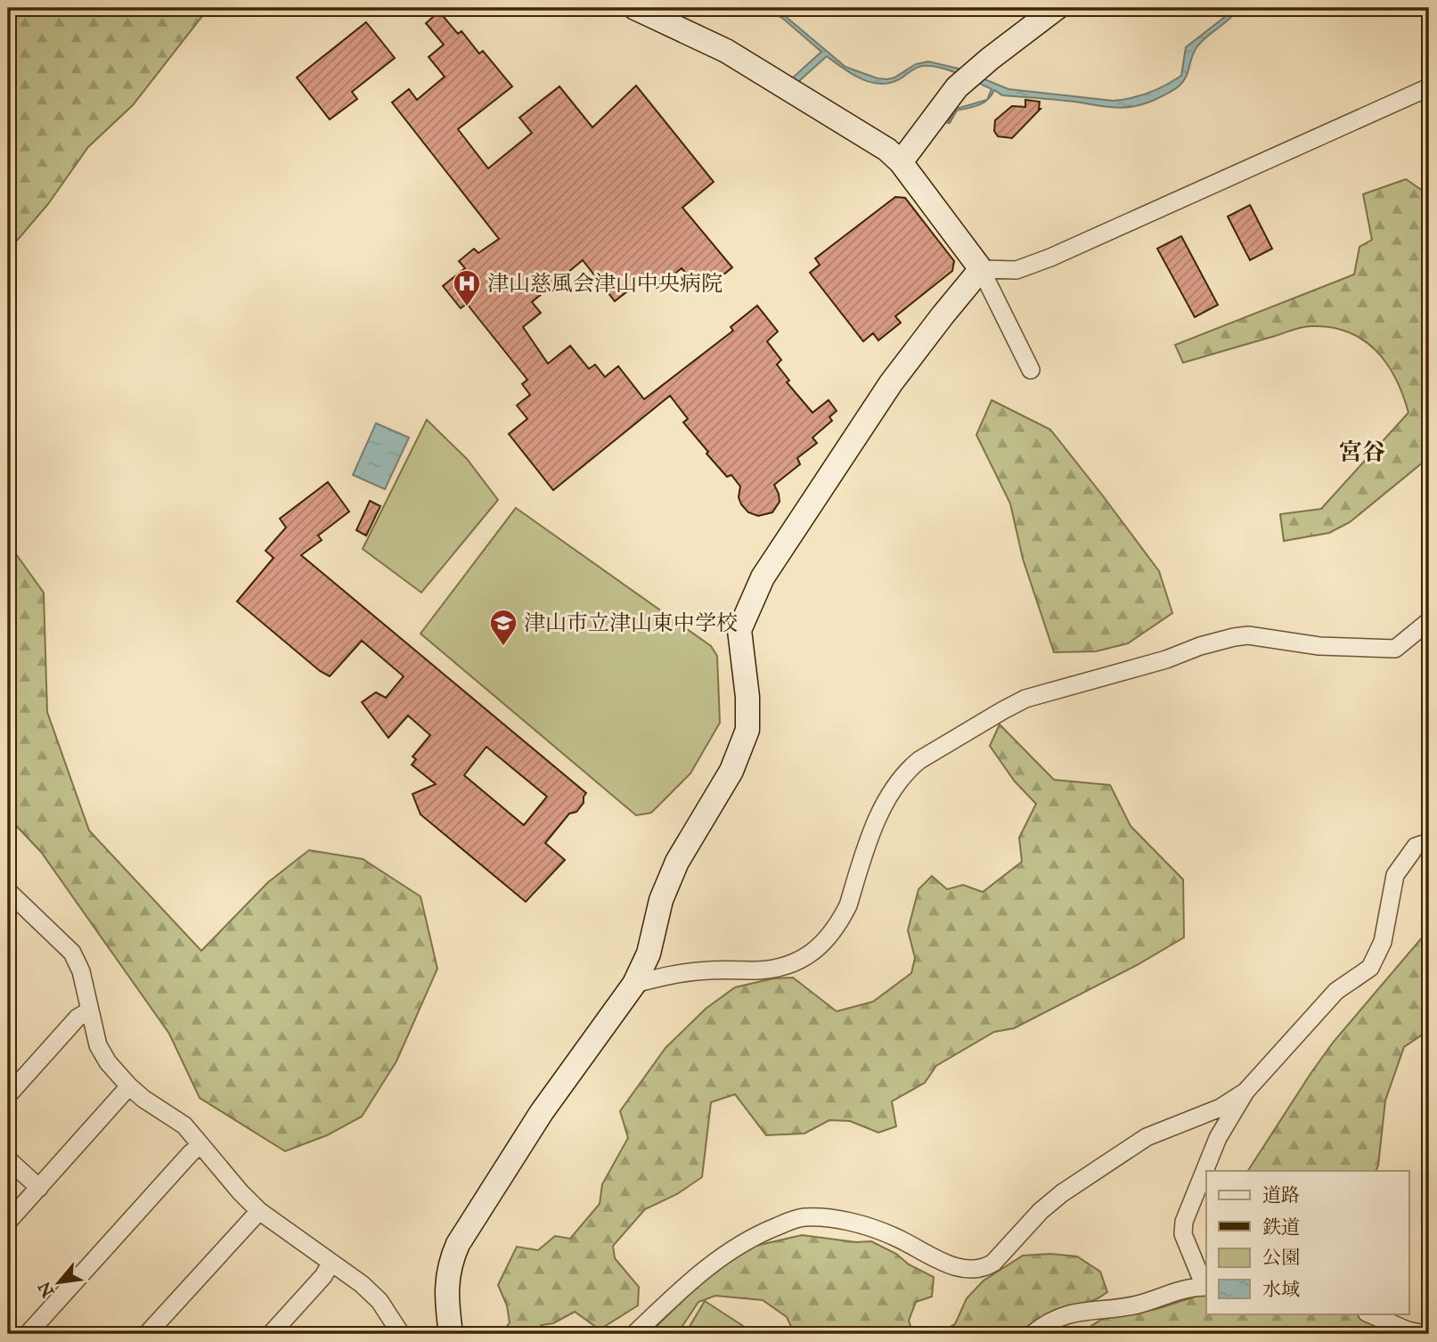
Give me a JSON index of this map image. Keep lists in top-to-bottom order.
{
  "districts": ["宮谷"],
  "places": {
    "hospital": ["津山慈風会津山中央病院"],
    "school or university": ["津山市立津山東中学校"]
  },
  "legend": [
    "道路",
    "鉄道",
    "公園",
    "水域"
  ],
  "north": "bottom left"
}
